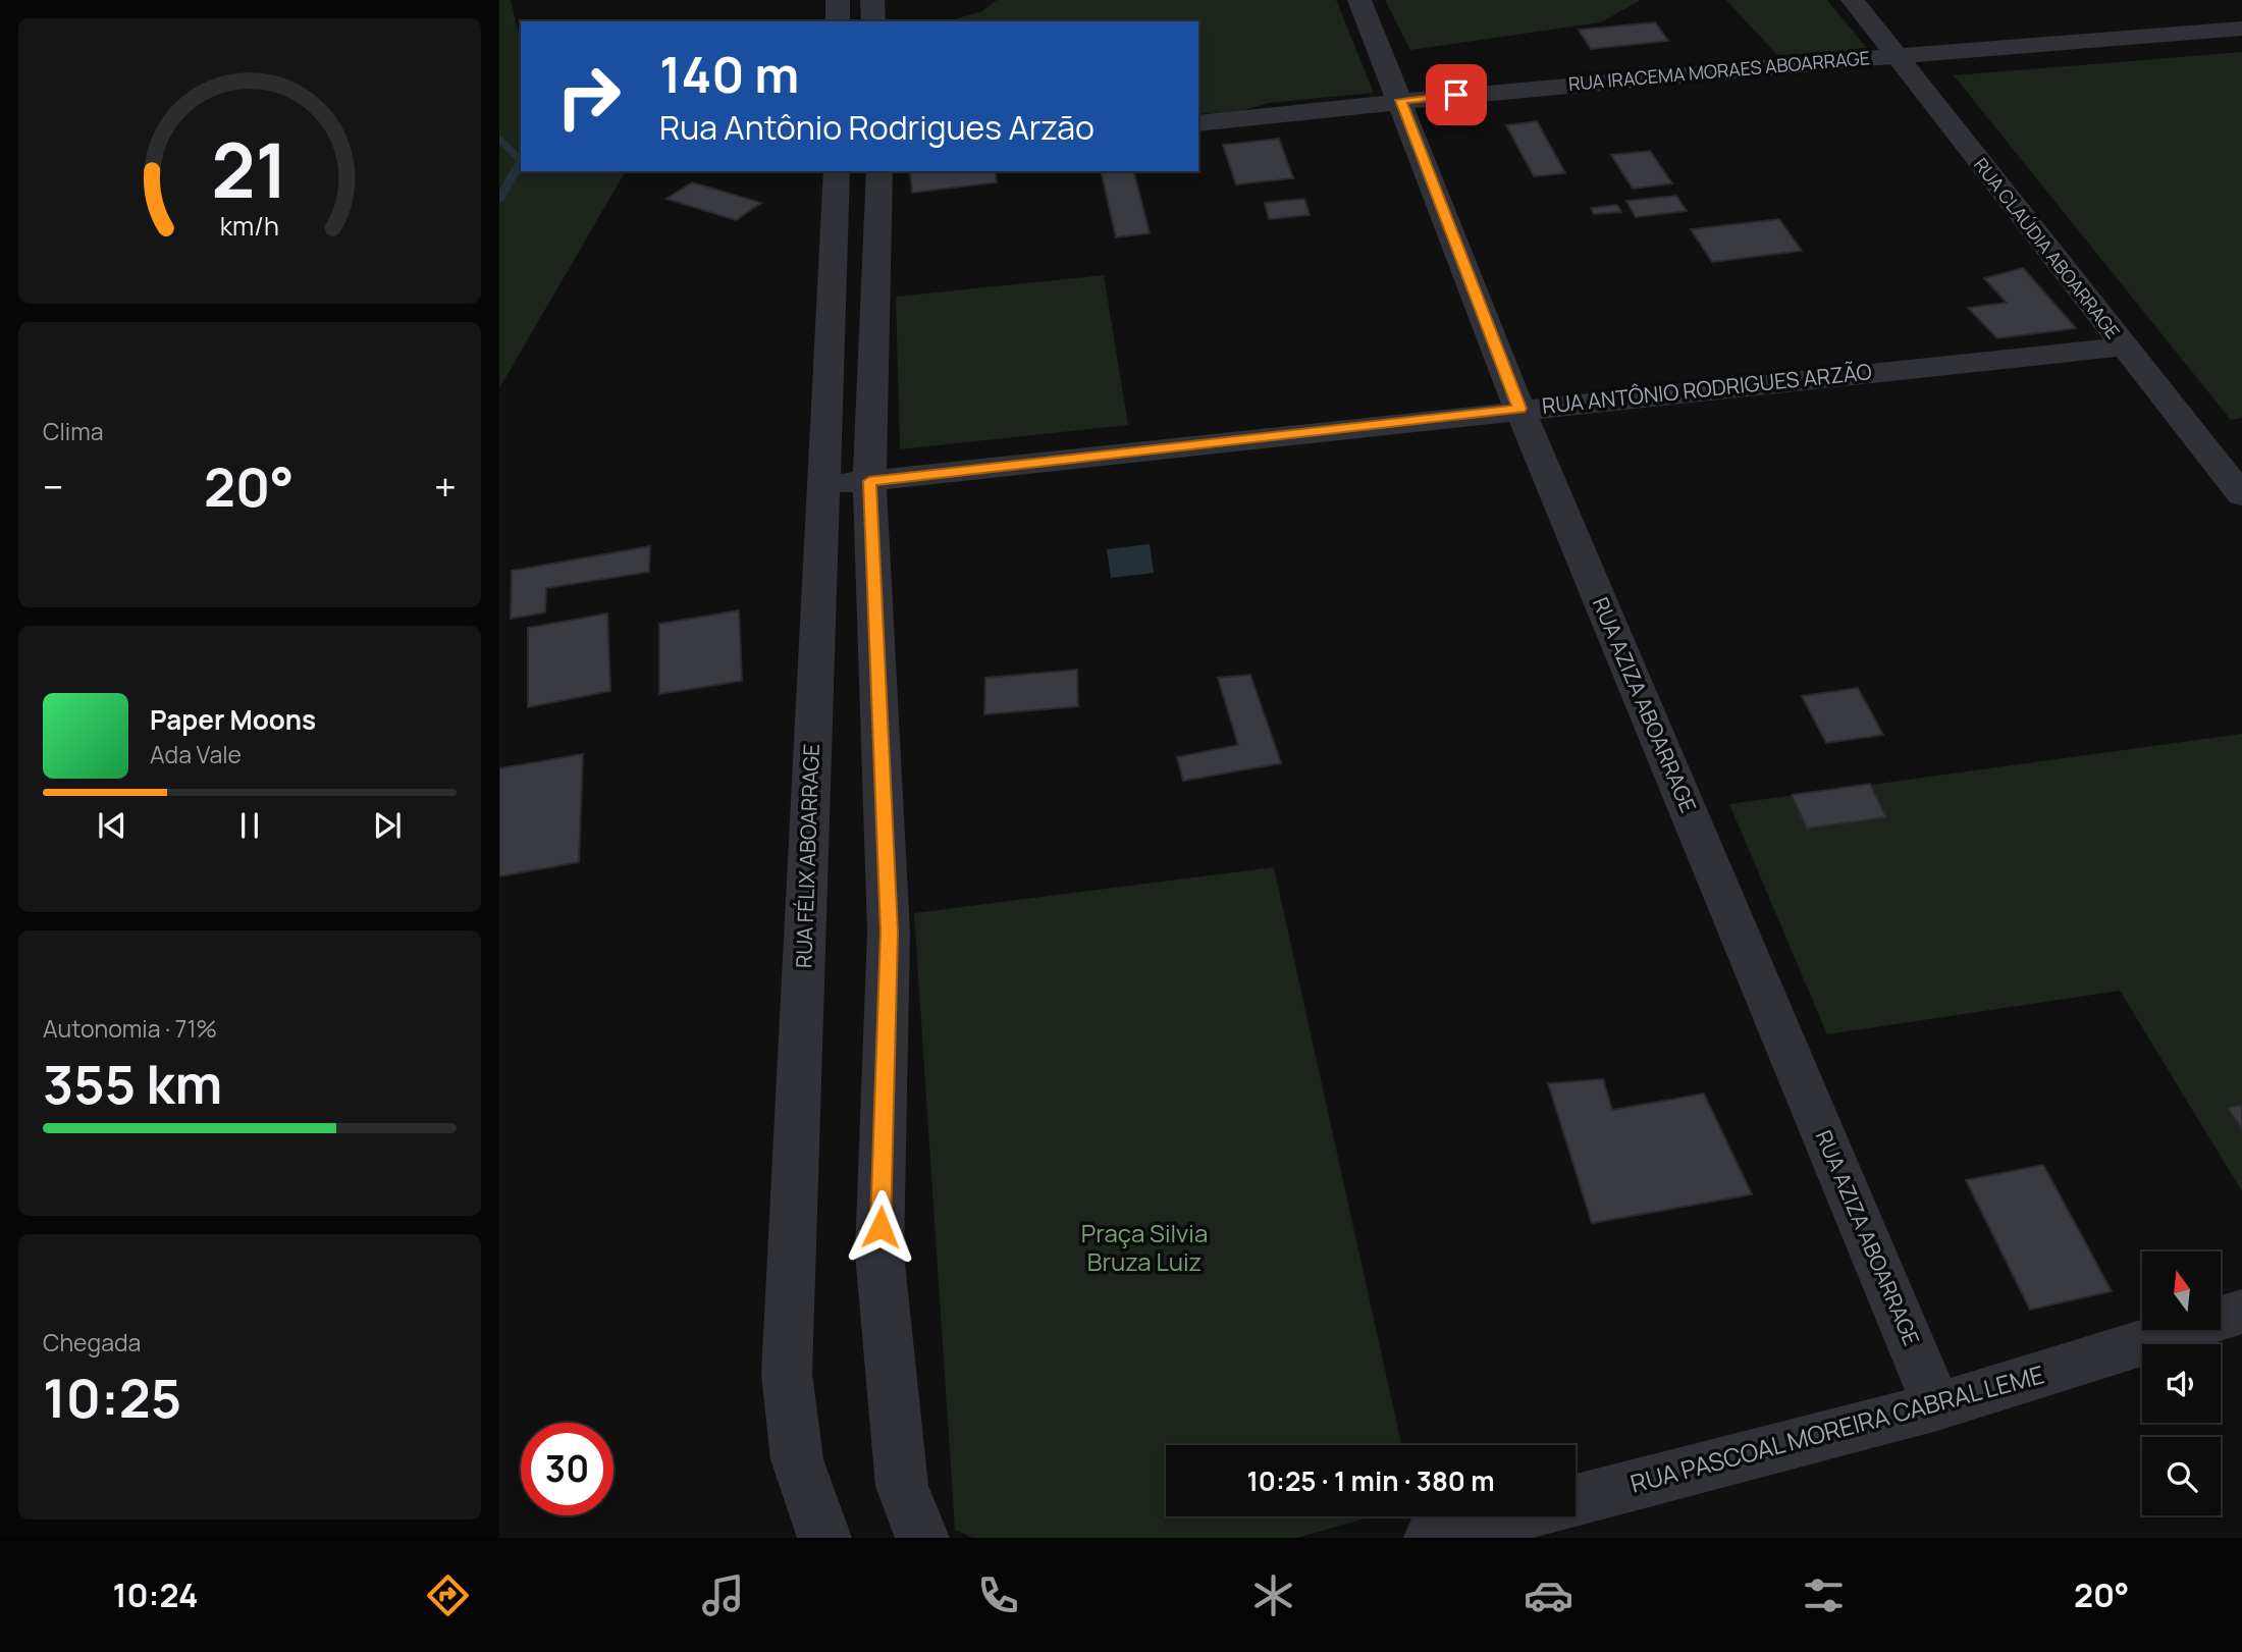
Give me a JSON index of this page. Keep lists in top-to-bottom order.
{
  "streets": {
    "street": [
      "RUA IRACEMA MORAES ABOARRAGE",
      "RUA CLAÚDIA ABOARRAGE",
      "RUA ANTÔNIO RODRIGUES ARZÃO",
      "RUA AZIZA ABOARRAGE",
      "RUA FÉLIX ABOARRAGE",
      "RUA PASCOAL MOREIRA CABRAL LEME"
    ]
  },
  "crossings": [
    ["RUA IRACEMA MORAES ABOARRAGE", "RUA CLAÚDIA ABOARRAGE"],
    ["RUA IRACEMA MORAES ABOARRAGE", "RUA AZIZA ABOARRAGE"],
    ["RUA CLAÚDIA ABOARRAGE", "RUA ANTÔNIO RODRIGUES ARZÃO"],
    ["RUA ANTÔNIO RODRIGUES ARZÃO", "RUA AZIZA ABOARRAGE"],
    ["RUA ANTÔNIO RODRIGUES ARZÃO", "RUA FÉLIX ABOARRAGE"],
    ["RUA AZIZA ABOARRAGE", "RUA PASCOAL MOREIRA CABRAL LEME"]
  ],
  "parks": ["Praça Silvia Bruza Luiz"],
  "north": "top",
  "page": {
    "turn": ["140 m", "Rua Antônio Rodrigues Arzão"],
    "tile": [
      "Clima",
      ["Autonomia · 71%", "355 km"],
      ["Chegada", "10:25"]
    ],
    "heat": ["−", "20°", "+"],
    "song": ["Paper Moons", "Ada Vale"],
    "limit": "30",
    "trip": "10:25 · 1 min · 380 m",
    "tabs": ["10:24", "20°"],
    "gauge": ["21", "km/h"]
  }
}
